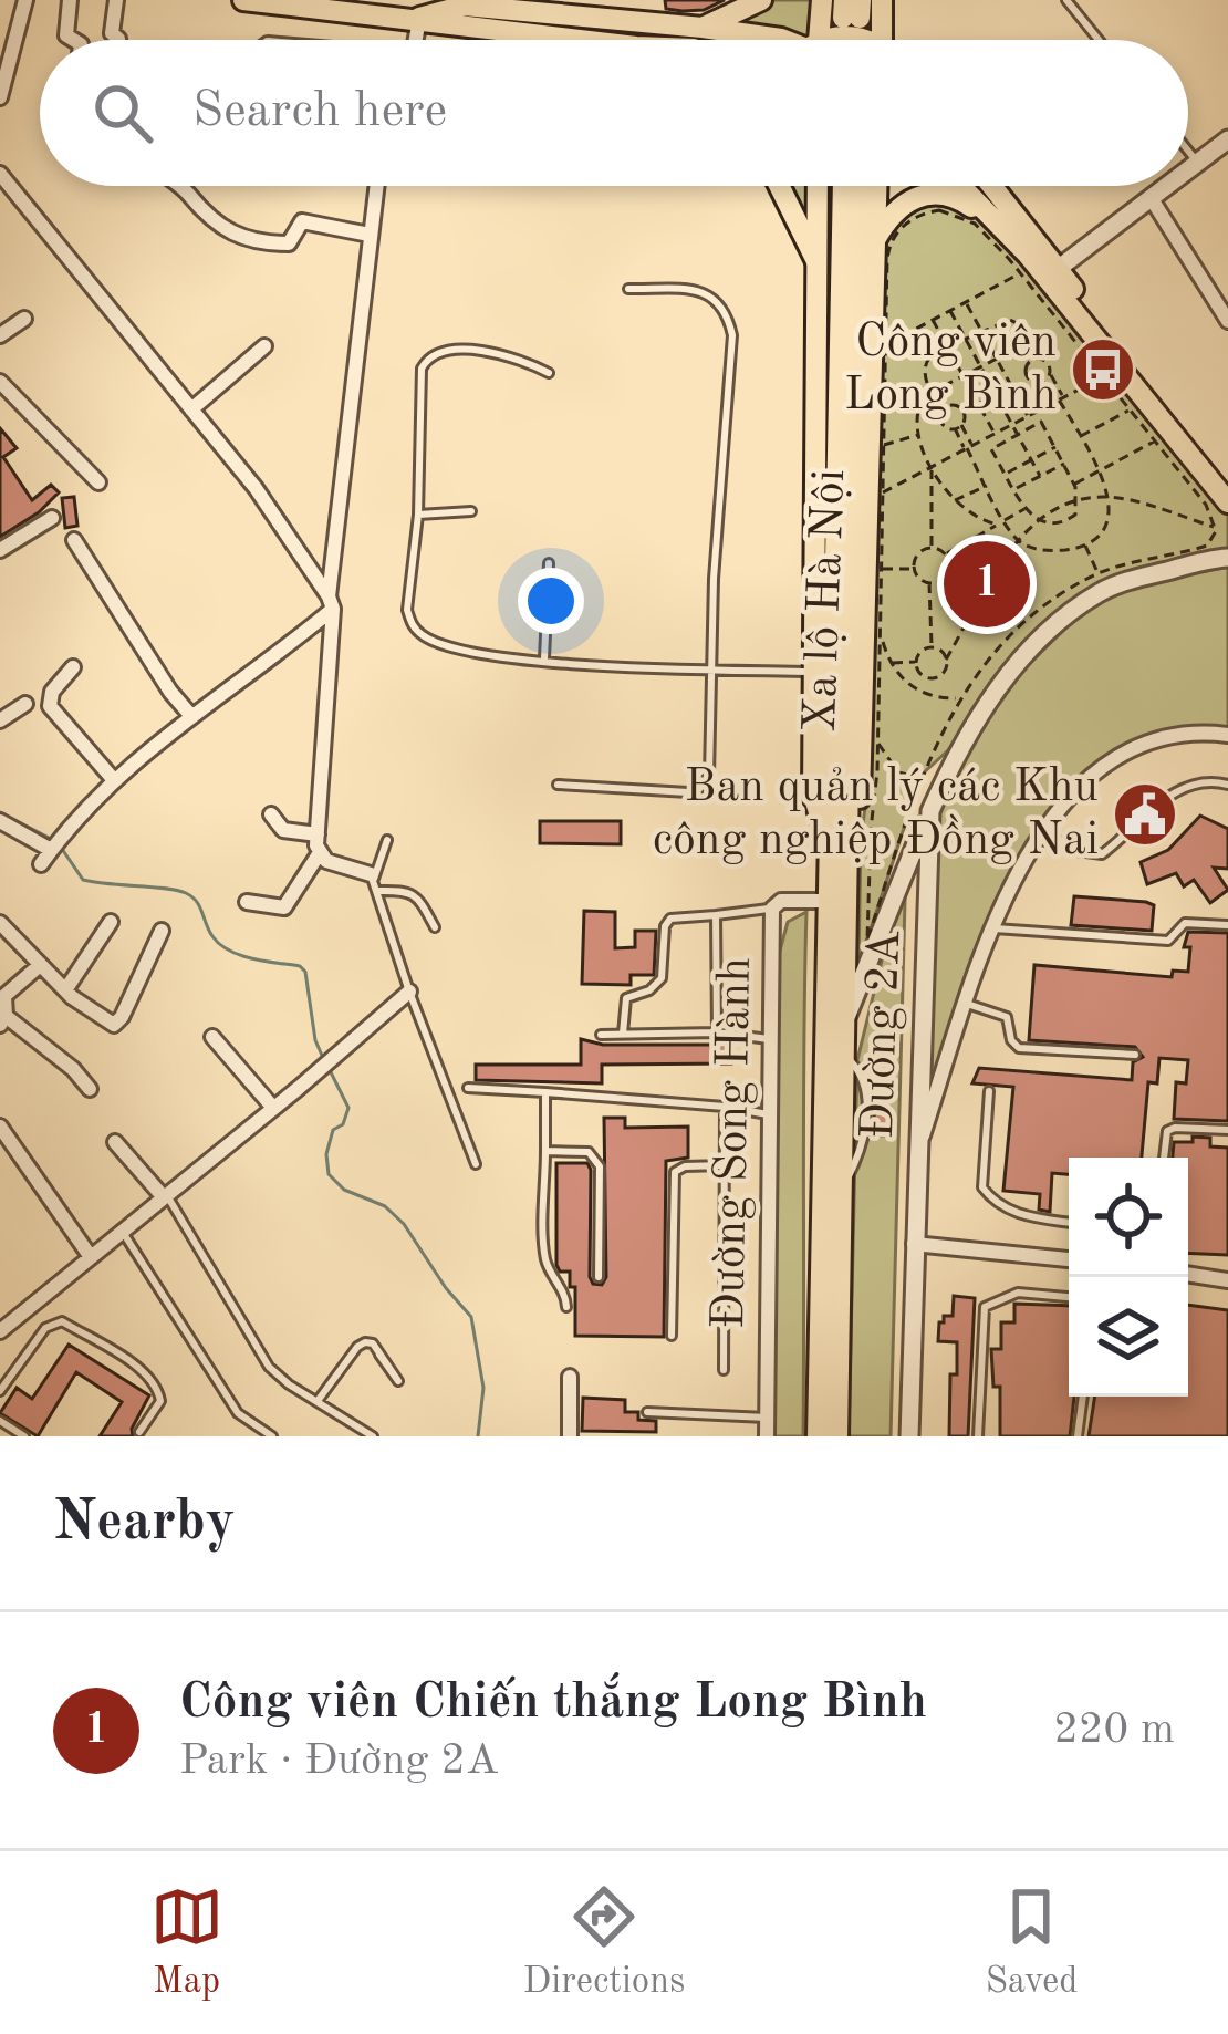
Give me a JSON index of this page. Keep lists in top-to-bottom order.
{
  "streets": {
    "main road": ["Xa lộ Hà Nội"],
    "street": ["Đường 2A", "Đường Song Hành"]
  },
  "crossings": [
    ["Xa lộ Hà Nội", "Đường Song Hành"]
  ],
  "places": {
    "bus stop": ["Công viên Long Bình"],
    "public building": ["Ban quản lý các Khu công nghiệp Đồng Nai"]
  },
  "page": {
    "search": "Search here",
    "pins": "1",
    "heading": "Nearby",
    "list": [
      {
        "mark": "1",
        "name": "Công viên Chiến thắng Long Bình",
        "note": "Park · Đường 2A",
        "value": "220 m"
      }
    ],
    "nav": ["Map", "Directions", "Saved"]
  }
}
